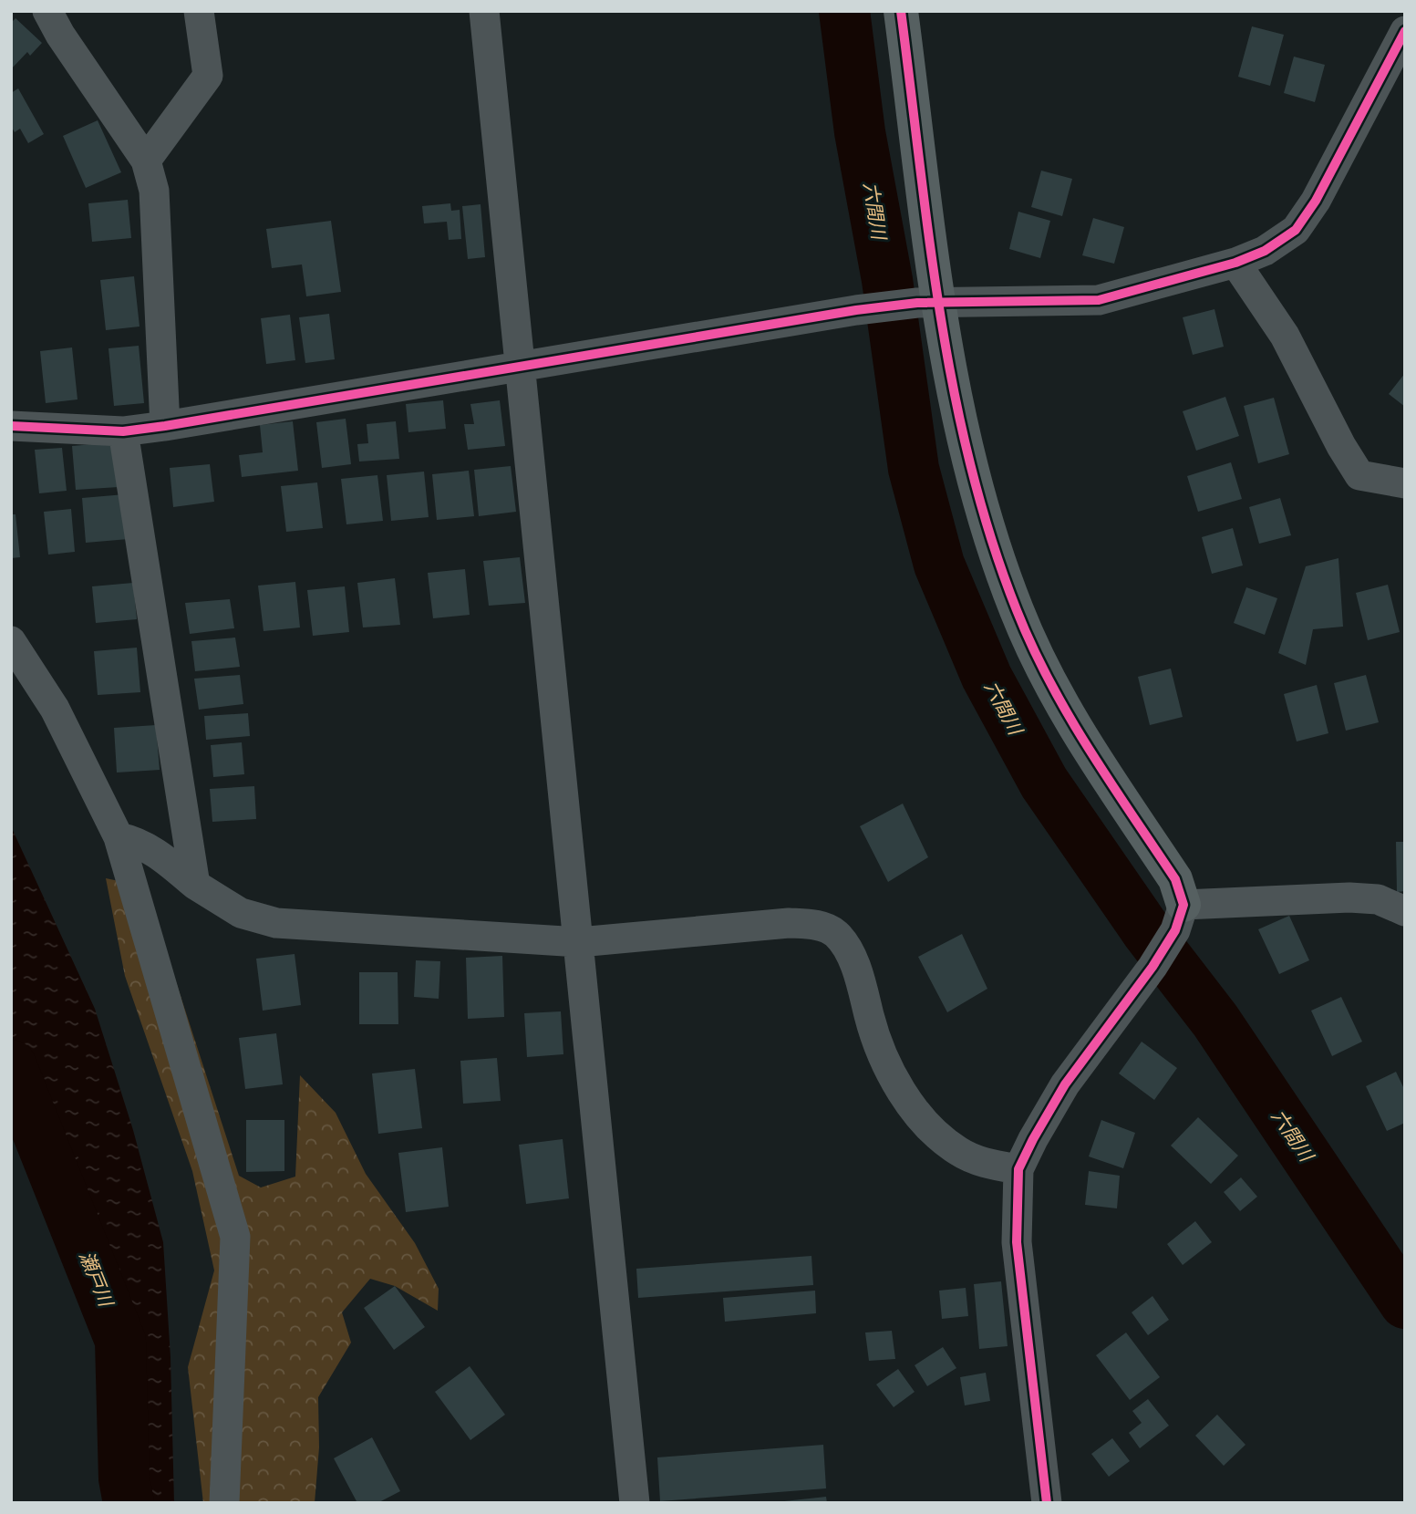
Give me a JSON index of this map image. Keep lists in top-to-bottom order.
{
  "water": ["六間川", "瀬戸川"]
}
